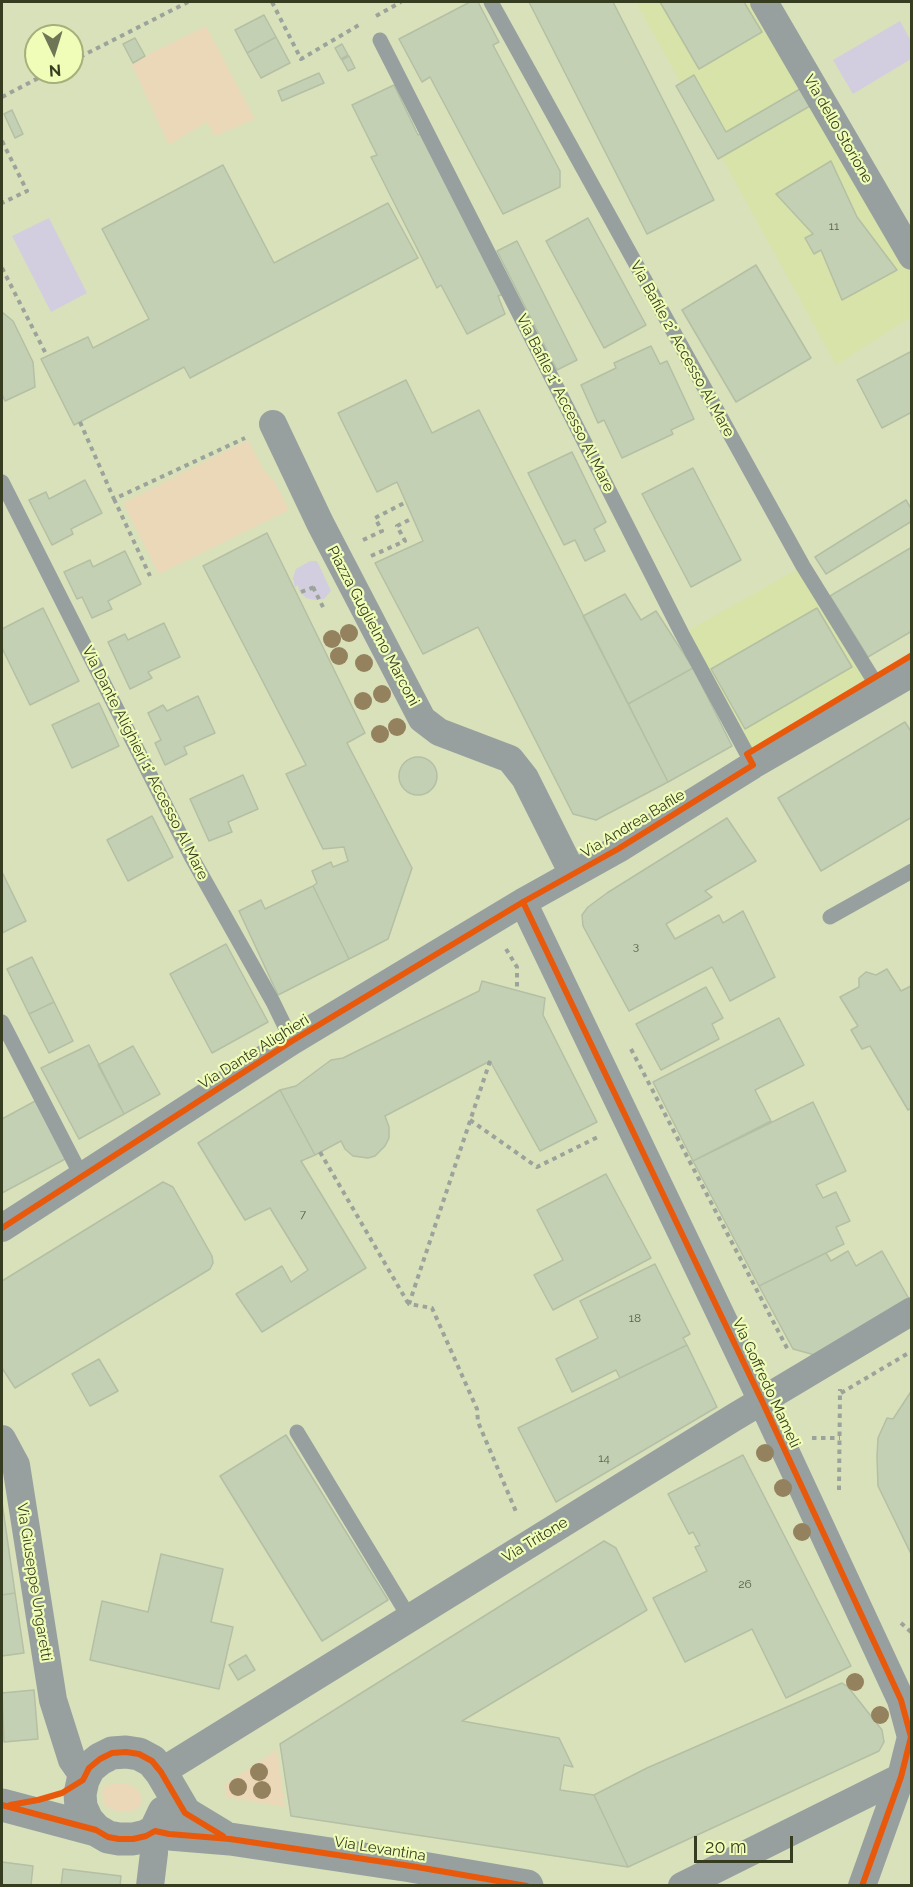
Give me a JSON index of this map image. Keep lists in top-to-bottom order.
{
  "streets": {
    "street": [
      "Via dello Storione",
      "Piazza Guglielmo Marconi",
      "Via Andrea Bafile",
      "Via Dante Alighieri",
      "Via Goffredo Mameli",
      "Via Tritone",
      "Via Giuseppe Ungaretti",
      "Via Levantina"
    ],
    "lane": ["Via Bafile 2° Accesso Al Mare", "Via Bafile 1° Accesso Al Mare", "Via Dante Alighieri 1° Accesso Al Mare"]
  },
  "crossings": [
    ["Via Bafile 2° Accesso Al Mare", "Via Andrea Bafile"],
    ["Via Bafile 1° Accesso Al Mare", "Via Andrea Bafile"],
    ["Piazza Guglielmo Marconi", "Via Andrea Bafile"],
    ["Via Dante Alighieri 1° Accesso Al Mare", "Via Dante Alighieri"],
    ["Via Andrea Bafile", "Via Dante Alighieri"],
    ["Via Andrea Bafile", "Via Goffredo Mameli"],
    ["Via Dante Alighieri", "Via Goffredo Mameli"],
    ["Via Goffredo Mameli", "Via Tritone"],
    ["Via Tritone", "Via Giuseppe Ungaretti"],
    ["Via Tritone", "Via Levantina"],
    ["Via Giuseppe Ungaretti", "Via Levantina"]
  ],
  "house_numbers": [
    "11",
    "3",
    "7",
    "18",
    "14",
    "26"
  ],
  "scale_bar": "20 m",
  "north": "bottom"
}
